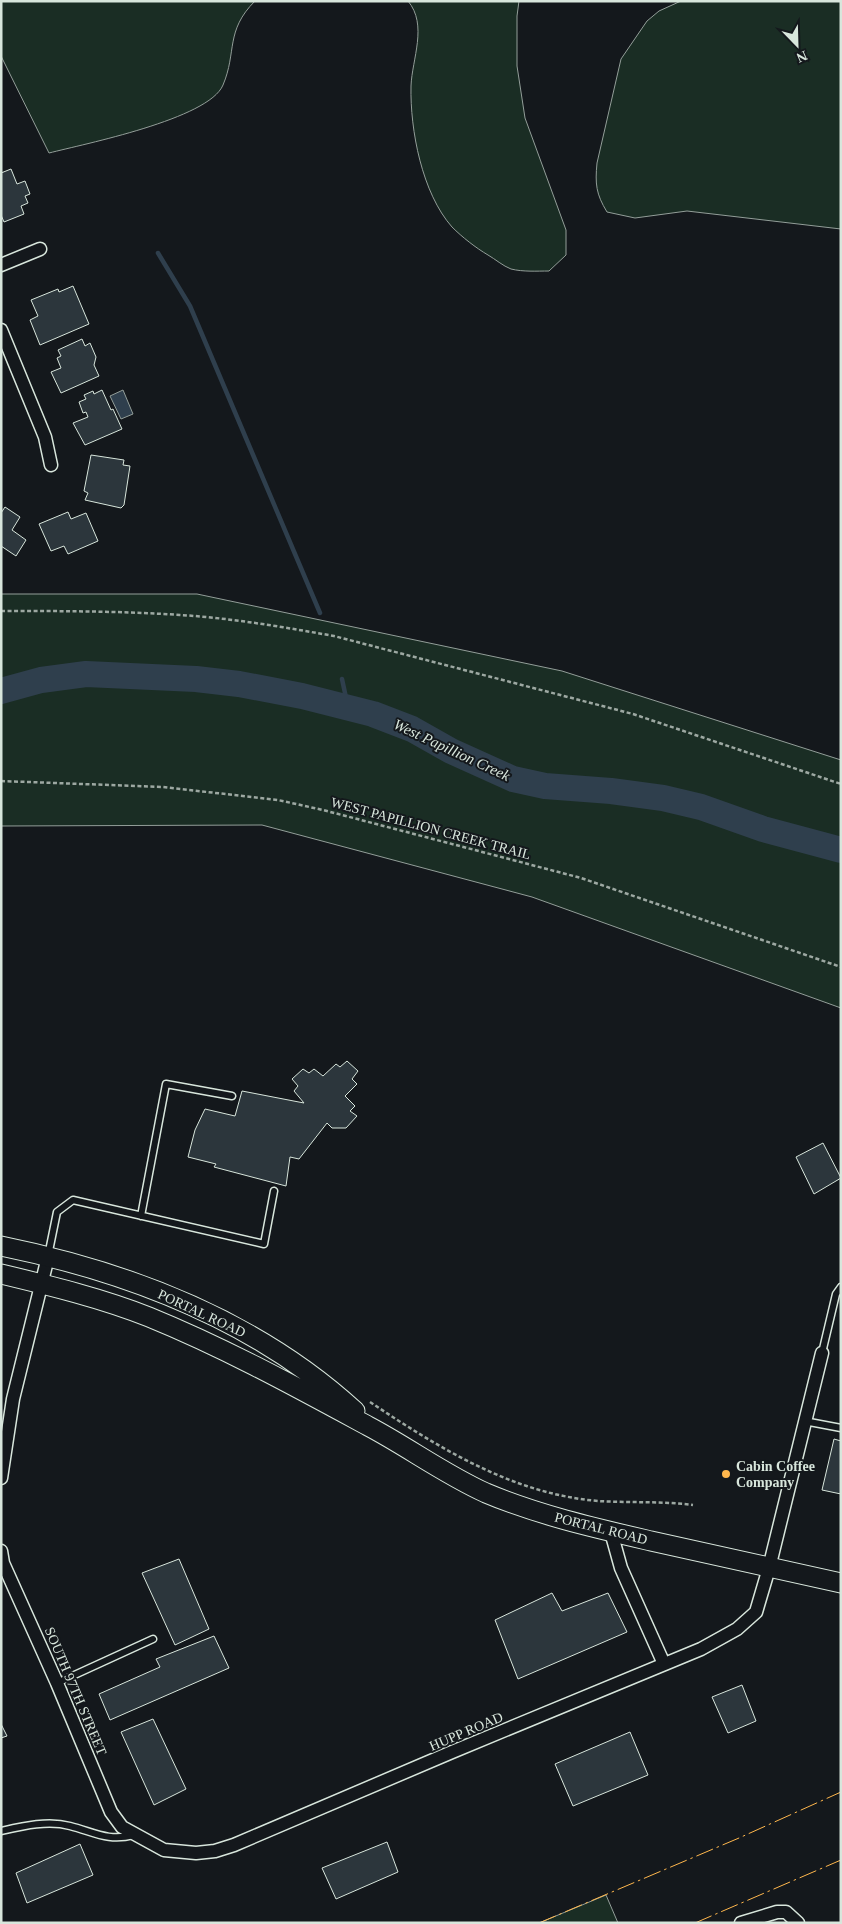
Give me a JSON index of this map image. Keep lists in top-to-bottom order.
{
  "streets": {
    "main road": ["PORTAL ROAD"],
    "street": ["SOUTH 97TH STREET", "HUPP ROAD"],
    "path": ["WEST PAPILLION CREEK TRAIL"]
  },
  "crossings": [
    ["PORTAL ROAD", "HUPP ROAD"],
    ["SOUTH 97TH STREET", "HUPP ROAD"]
  ],
  "water": ["West Papillion Creek"],
  "places": ["Cabin Coffee Company"],
  "north": "bottom right"
}
